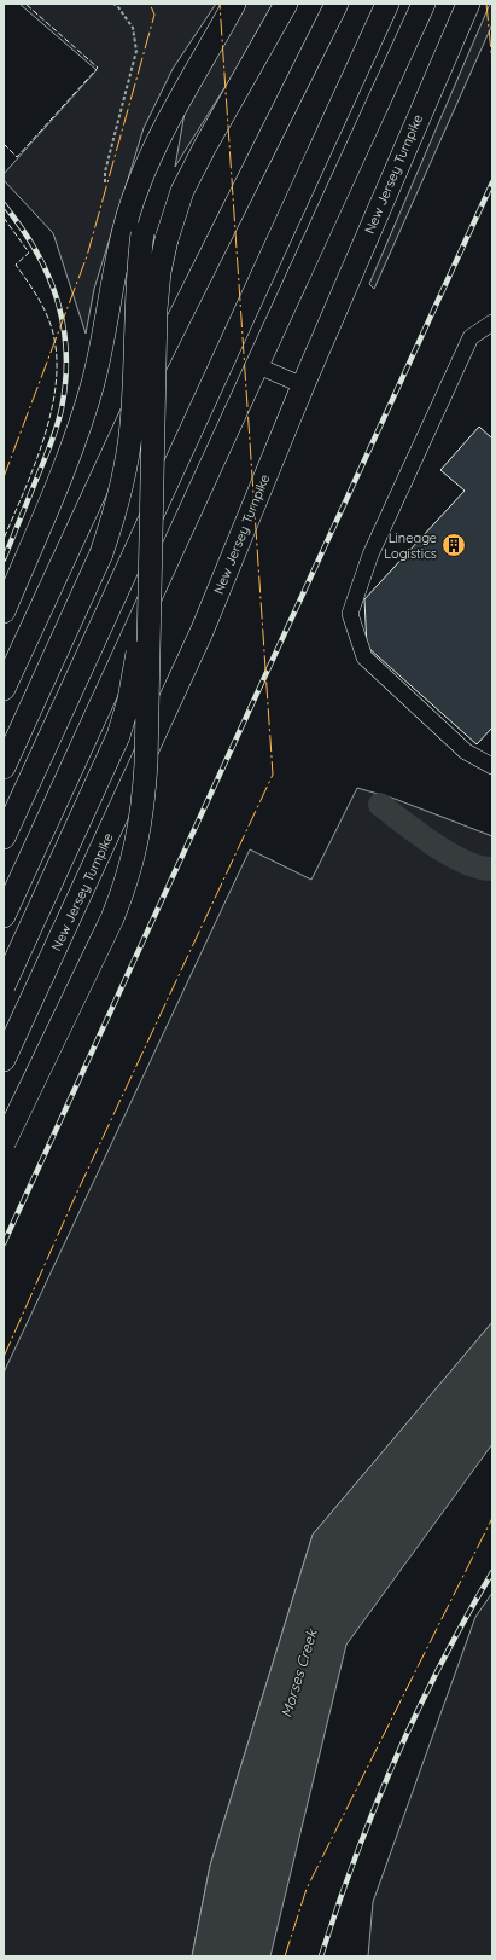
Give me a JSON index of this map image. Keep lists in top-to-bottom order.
{
  "streets": {
    "highway": ["New Jersey Turnpike"]
  },
  "water": ["Morses Creek"],
  "places": {
    "building": ["Lineage Logistics"]
  }
}
